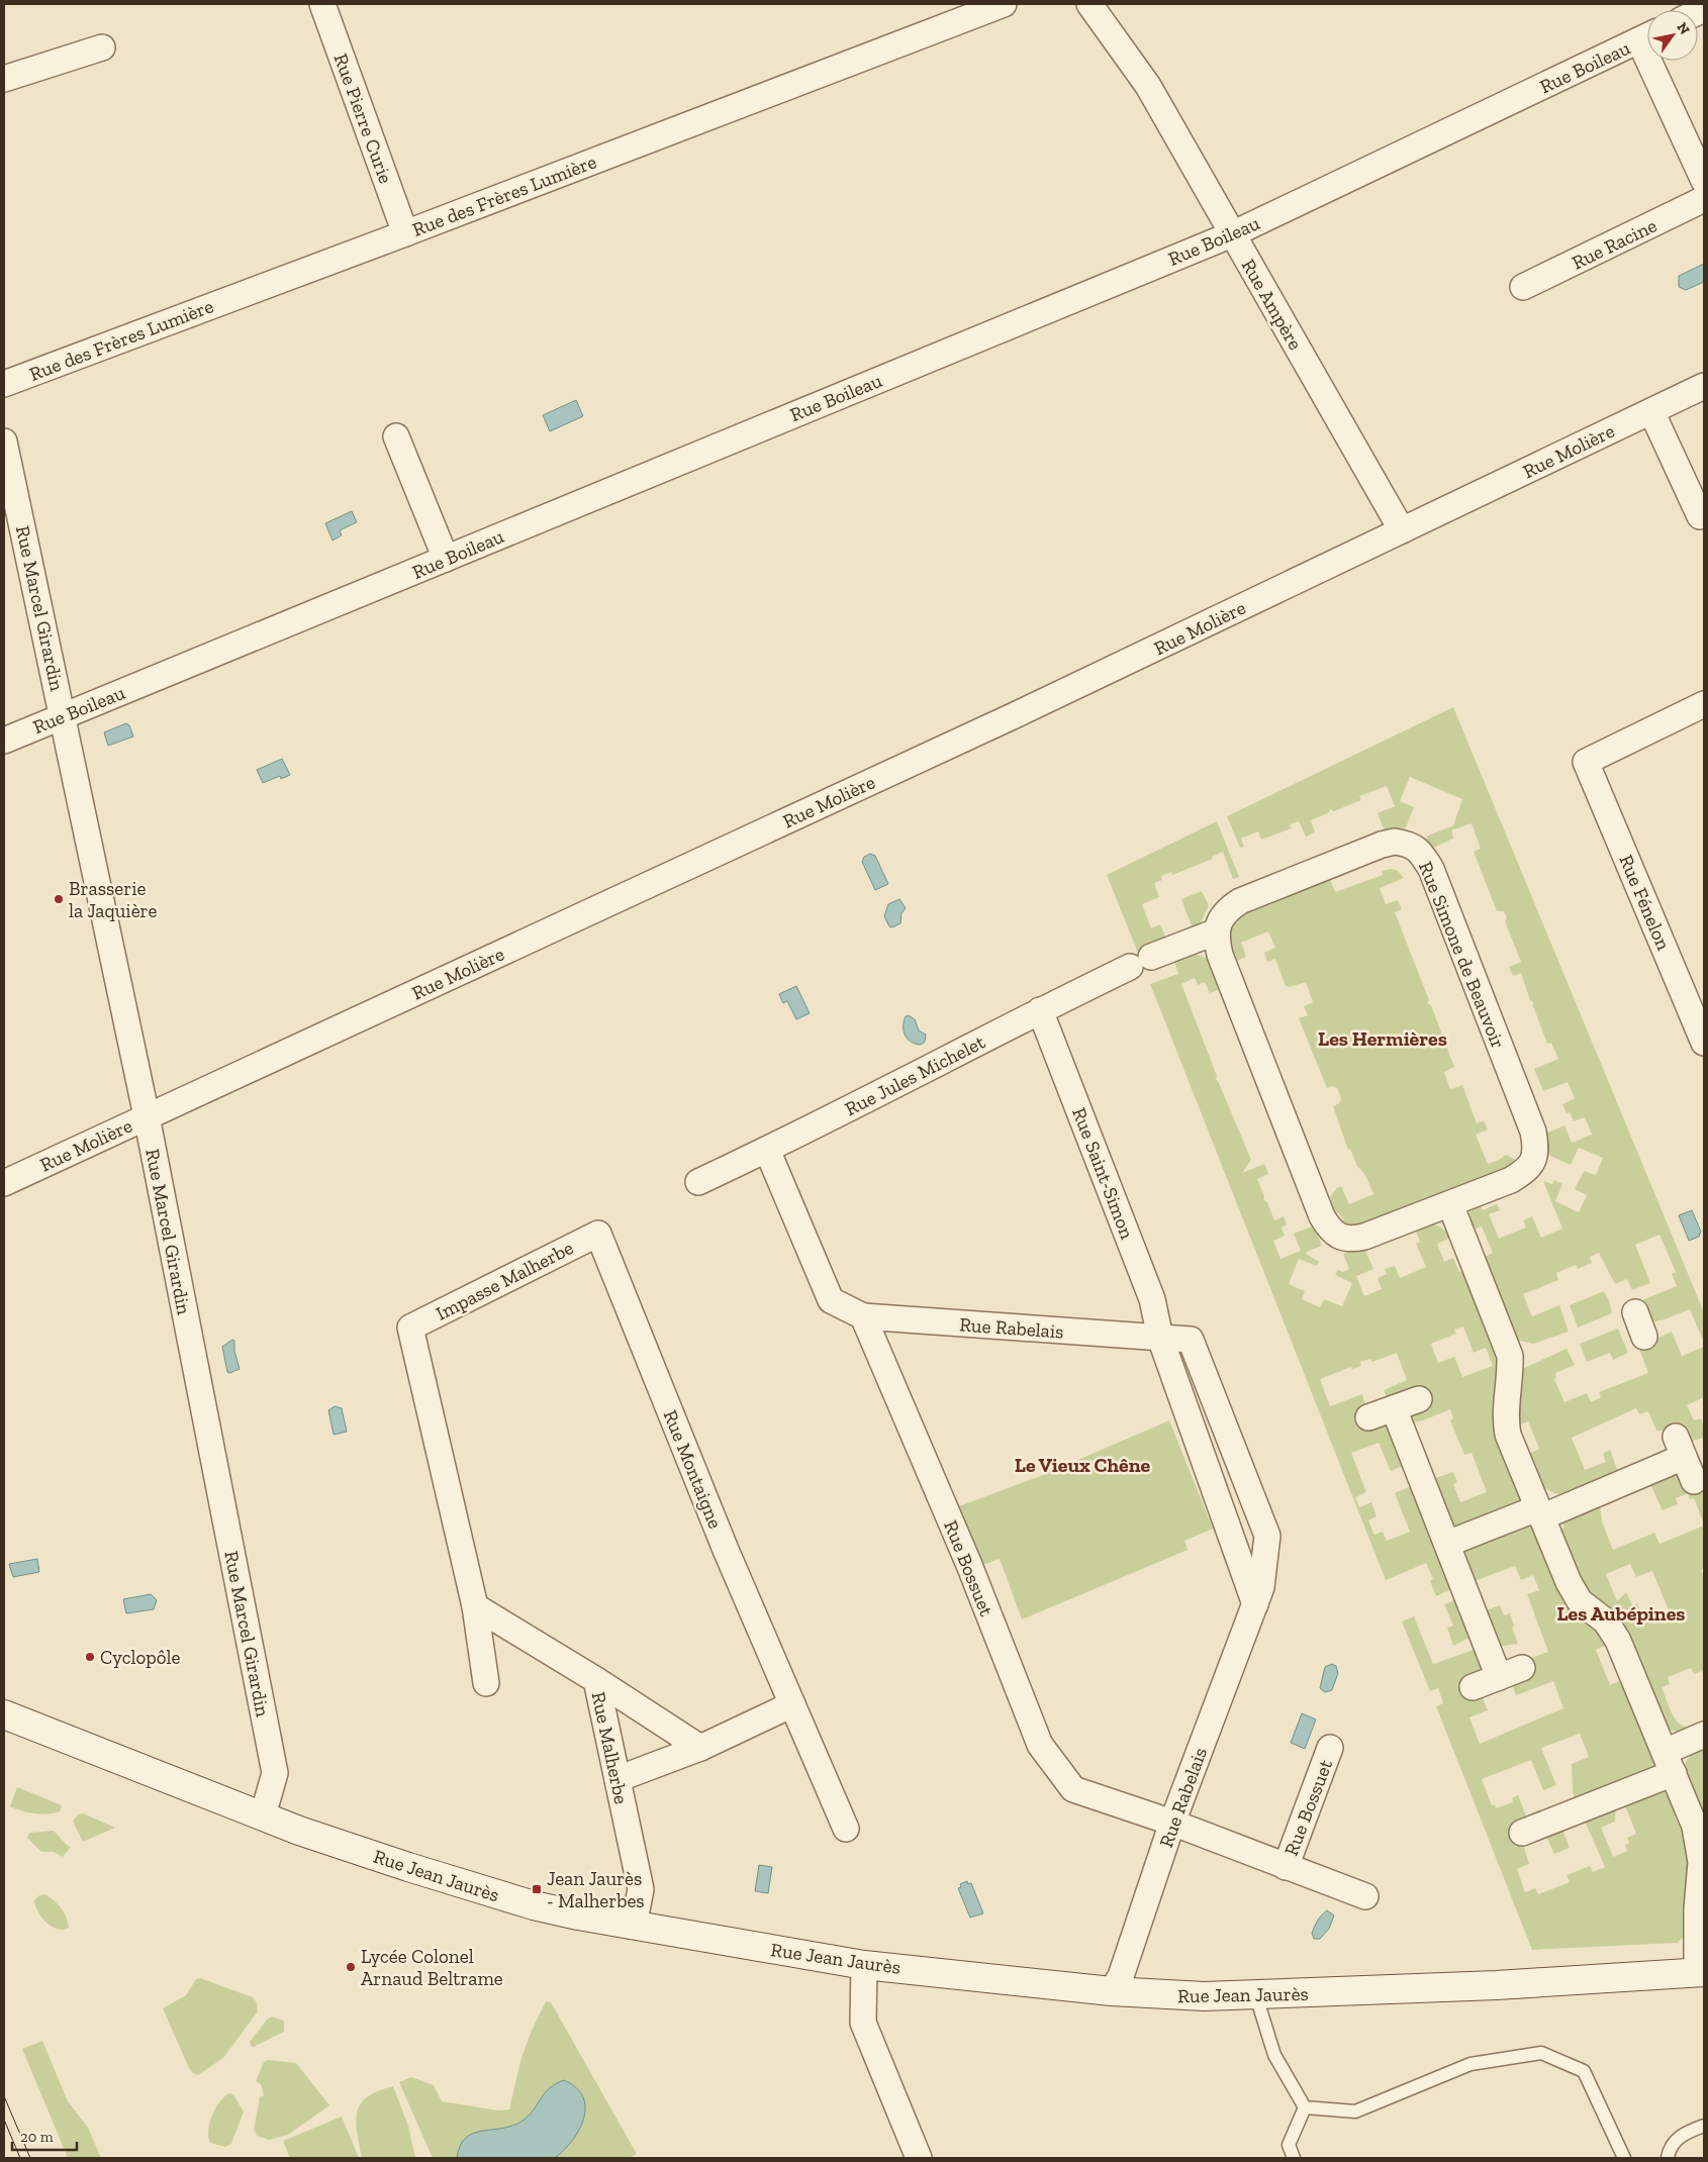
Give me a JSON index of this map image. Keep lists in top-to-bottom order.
{
  "streets": {
    "main road": ["Rue Jean Jaurès"],
    "street": [
      "Rue Boileau",
      "Rue Pierre Curie",
      "Rue des Frères Lumière",
      "Rue Racine",
      "Rue Ampère",
      "Rue Molière",
      "Rue Marcel Girardin",
      "Rue Fénelon",
      "Rue Simone de Beauvoir",
      "Rue Jules Michelet",
      "Rue Saint-Simon",
      "Impasse Malherbe",
      "Rue Rabelais",
      "Rue Montaigne",
      "Rue Bossuet",
      "Rue Malherbe"
    ]
  },
  "crossings": [
    ["Rue Boileau", "Rue Ampère"],
    ["Rue Boileau", "Rue Marcel Girardin"],
    ["Rue Pierre Curie", "Rue des Frères Lumière"],
    ["Rue Ampère", "Rue Molière"],
    ["Rue Molière", "Rue Marcel Girardin"],
    ["Rue Marcel Girardin", "Rue Jean Jaurès"],
    ["Rue Simone de Beauvoir", "Rue Jules Michelet"],
    ["Rue Jules Michelet", "Rue Saint-Simon"],
    ["Rue Saint-Simon", "Rue Rabelais"],
    ["Impasse Malherbe", "Rue Montaigne"],
    ["Impasse Malherbe", "Rue Malherbe"],
    ["Rue Rabelais", "Rue Bossuet"],
    ["Rue Rabelais", "Rue Jean Jaurès"],
    ["Rue Malherbe", "Rue Jean Jaurès"]
  ],
  "districts": ["Les Hermières", "Le Vieux Chêne", "Les Aubépines"],
  "places": {
    "other": ["Brasserie la Jaquière", "Cyclopôle", "Lycée Colonel Arnaud Beltrame"],
    "transit": ["Jean Jaurès - Malherbes"]
  },
  "scale_bar": "20 m",
  "north": "top right"
}
